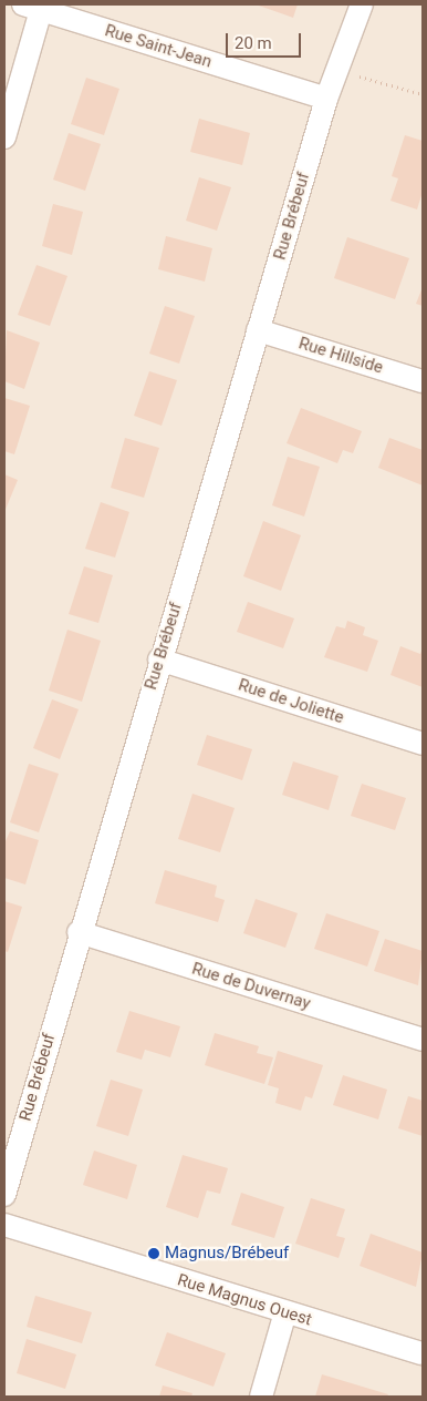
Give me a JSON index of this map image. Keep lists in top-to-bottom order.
{
  "streets": {
    "street": [
      "Rue Saint-Jean",
      "Rue Brébeuf",
      "Rue Hillside",
      "Rue de Joliette",
      "Rue de Duvernay",
      "Rue Magnus Ouest"
    ]
  },
  "crossings": [
    ["Rue Saint-Jean", "Rue Brébeuf"],
    ["Rue Brébeuf", "Rue Hillside"],
    ["Rue Brébeuf", "Rue de Joliette"],
    ["Rue Brébeuf", "Rue de Duvernay"]
  ],
  "places": ["Magnus/Brébeuf"],
  "scale_bar": "20 m"
}
